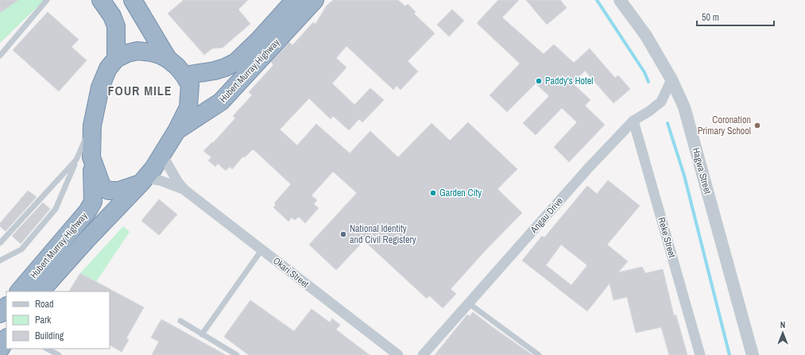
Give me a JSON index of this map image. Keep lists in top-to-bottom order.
{
  "streets": {
    "highway": ["Hubert Murray Highway"],
    "street": [
      "Hagwa Street",
      "Angau Drive",
      "Reke Street",
      "Okari Street"
    ]
  },
  "crossings": [
    ["Hubert Murray Highway", "Okari Street"],
    ["Hagwa Street", "Angau Drive"],
    ["Angau Drive", "Reke Street"]
  ],
  "districts": ["FOUR MILE"],
  "places": [
    "Paddy's Hotel",
    "Coronation Primary School",
    "Garden City",
    "National Identity and Civil Registery"
  ],
  "legend": ["Road", "Park", "Building"],
  "scale_bar": "50 m",
  "north": "top"
}
